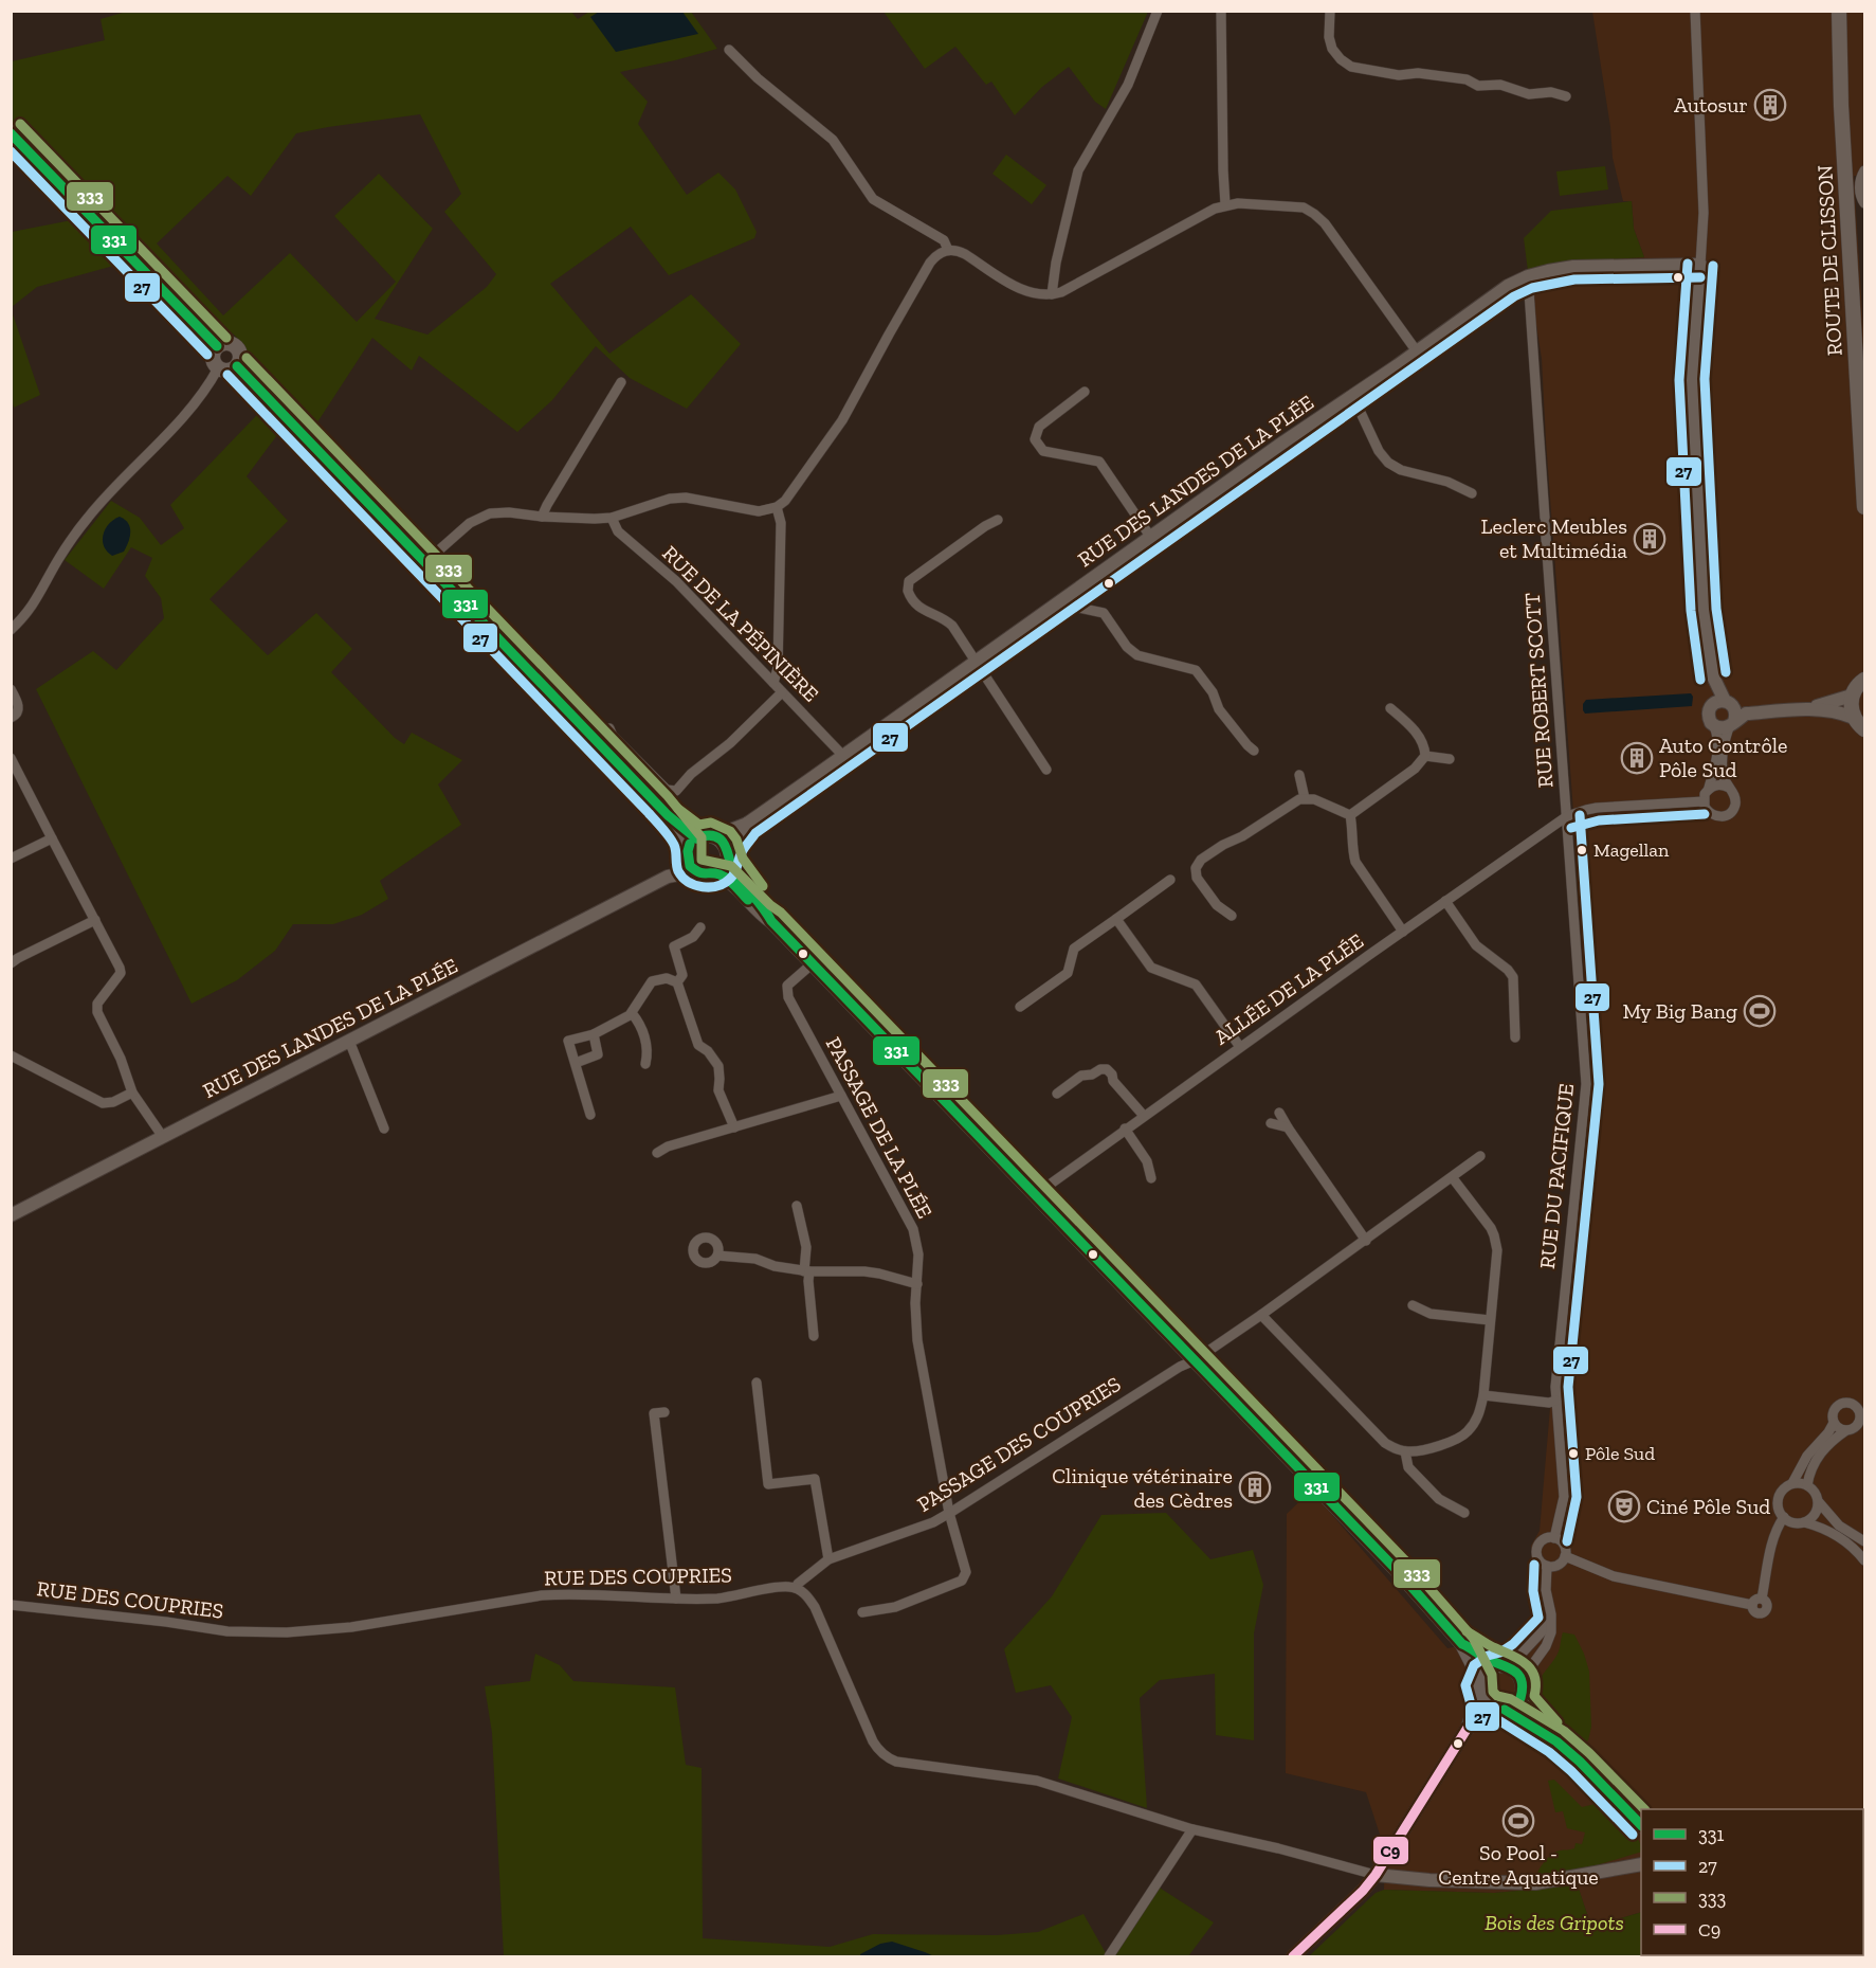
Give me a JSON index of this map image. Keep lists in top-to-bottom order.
{
  "streets": {
    "main road": ["ROUTE DE CLISSON"],
    "street": [
      "RUE DES LANDES DE LA PLÉE",
      "RUE DE LA PÉPINIÈRE",
      "RUE ROBERT SCOTT",
      "ALLÉE DE LA PLÉE",
      "PASSAGE DE LA PLÉE",
      "RUE DU PACIFIQUE",
      "PASSAGE DES COUPRIES",
      "RUE DES COUPRIES"
    ]
  },
  "crossings": [
    ["RUE DES LANDES DE LA PLÉE", "RUE DE LA PÉPINIÈRE"],
    ["RUE DES LANDES DE LA PLÉE", "RUE ROBERT SCOTT"],
    ["RUE ROBERT SCOTT", "ALLÉE DE LA PLÉE"],
    ["RUE ROBERT SCOTT", "RUE DU PACIFIQUE"],
    ["ALLÉE DE LA PLÉE", "RUE DU PACIFIQUE"],
    ["PASSAGE DE LA PLÉE", "PASSAGE DES COUPRIES"],
    ["PASSAGE DES COUPRIES", "RUE DES COUPRIES"]
  ],
  "parks": ["Bois des Gripots"],
  "places": {
    "building": [
      "Autosur",
      "Leclerc Meubles et Multimédia",
      "Auto Contrôle Pôle Sud",
      "Clinique vétérinaire des Cèdres"
    ],
    "other": ["Magellan", "Pôle Sud"],
    "sports": ["My Big Bang", "So Pool - Centre Aquatique"],
    "theatre": ["Ciné Pôle Sud"]
  },
  "lines": [
    "transit line 333",
    "transit line 331",
    "transit line 27",
    "transit line C9"
  ],
  "legend": [
    "331",
    "27",
    "333",
    "C9"
  ]
}
